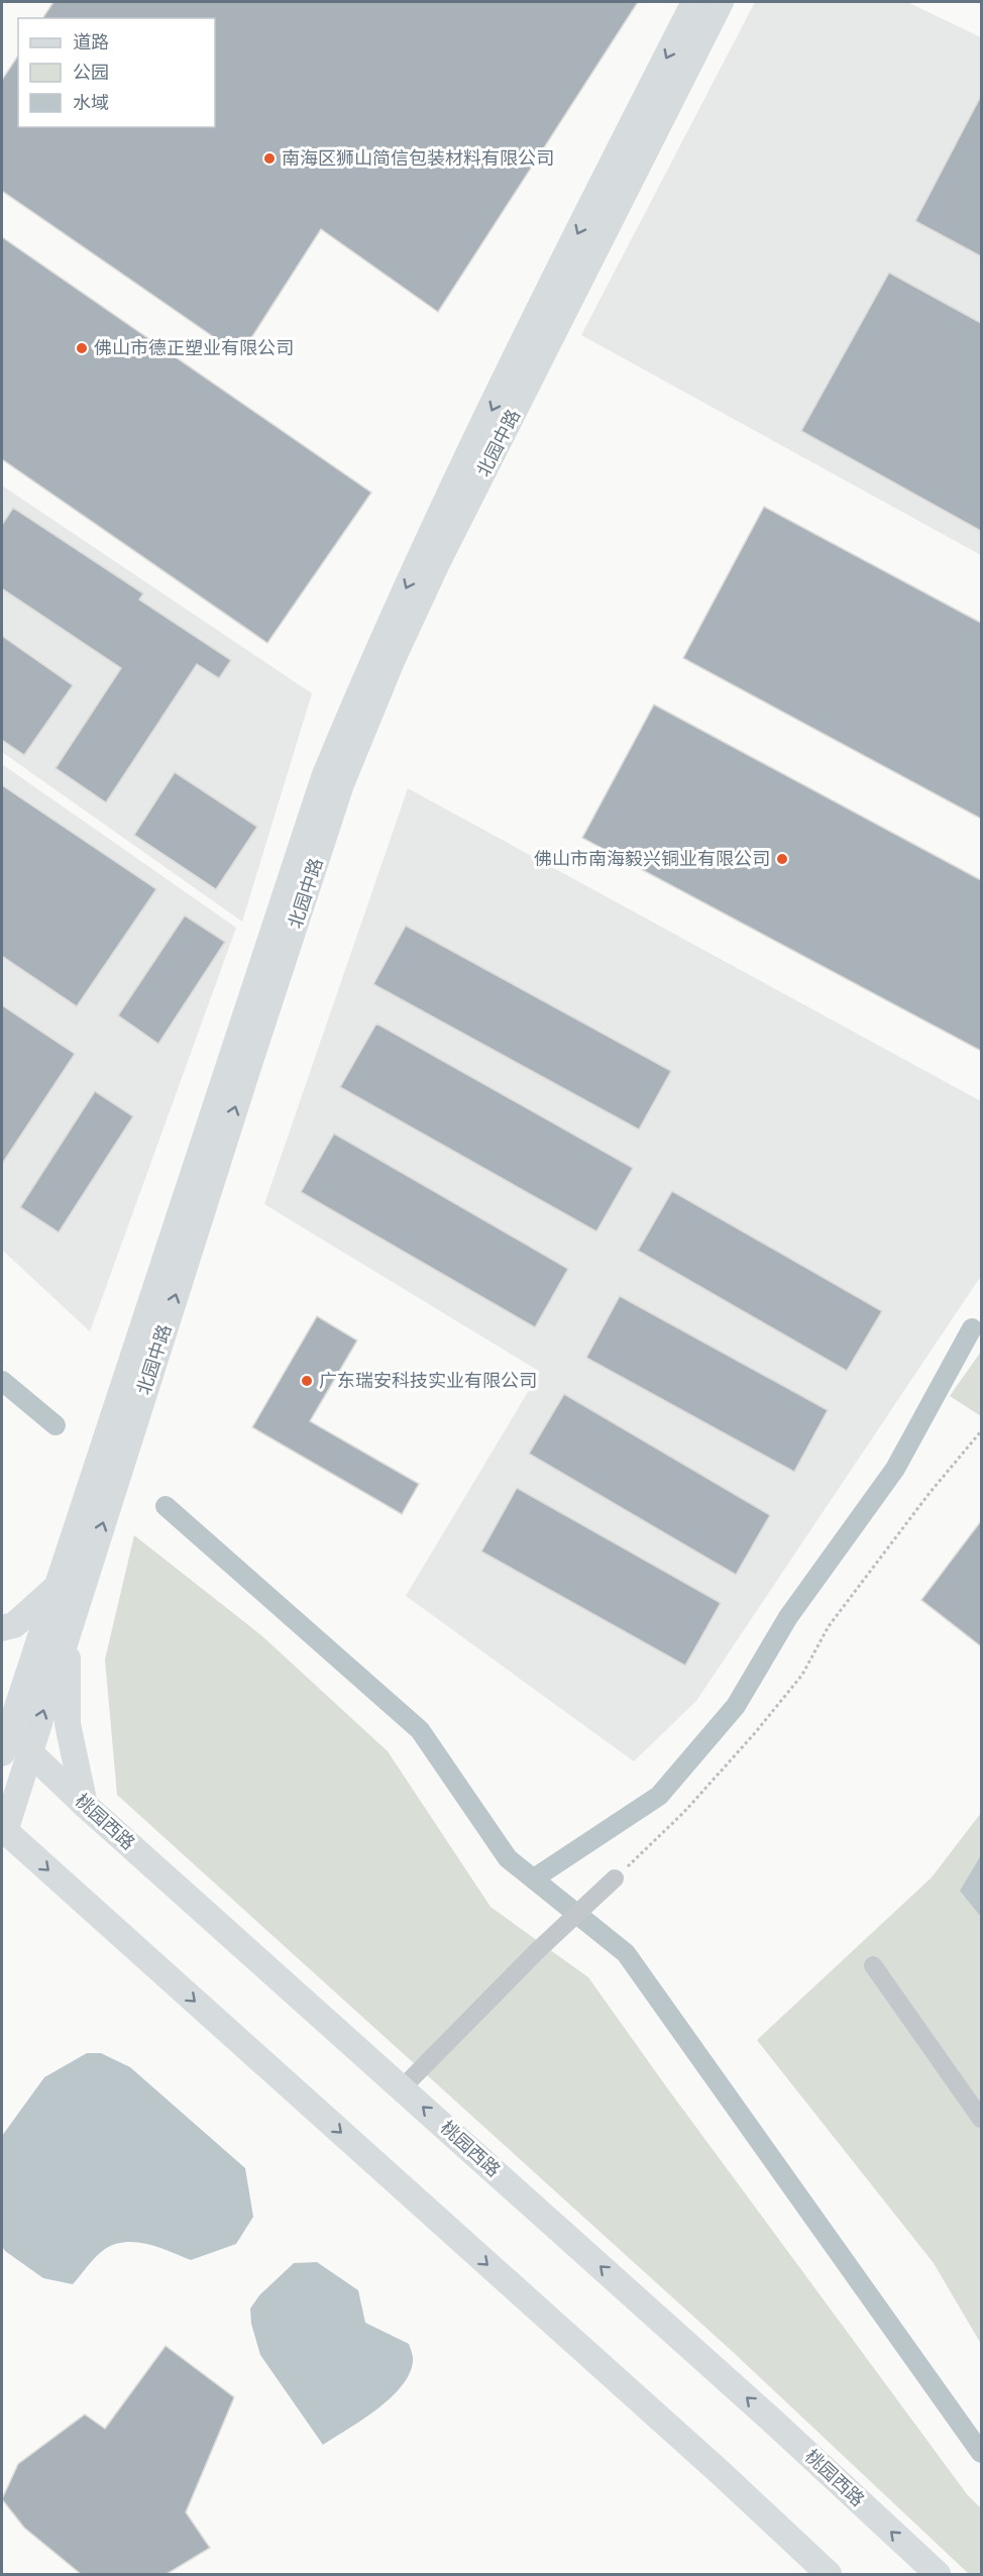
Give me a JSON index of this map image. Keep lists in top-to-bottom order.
{
  "streets": {
    "street": ["北园中路", "桃园西路"]
  },
  "crossings": [
    ["北园中路", "桃园西路"]
  ],
  "places": [
    "南海区狮山简信包装材料有限公司",
    "佛山市德正塑业有限公司",
    "佛山市南海毅兴铜业有限公司",
    "广东瑞安科技实业有限公司"
  ],
  "legend": ["道路", "公园", "水域"]
}
